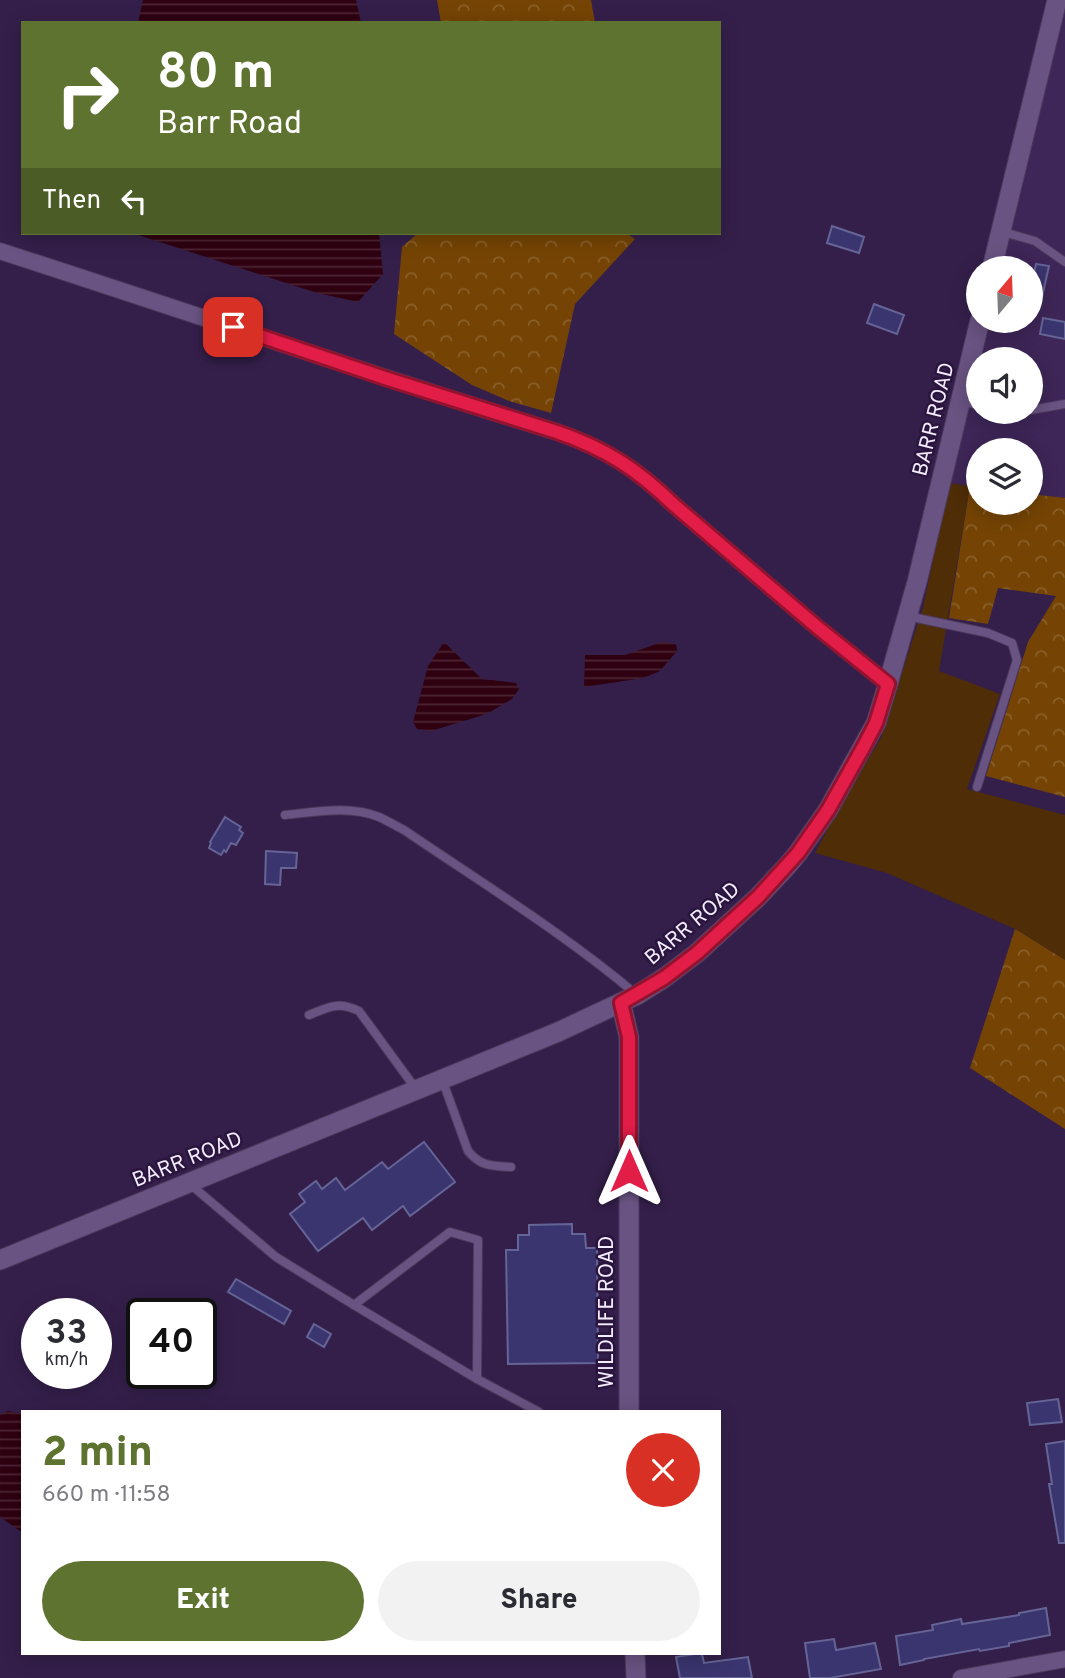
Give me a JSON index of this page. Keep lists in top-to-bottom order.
{
  "streets": {
    "street": ["BARR ROAD", "WILDLIFE ROAD"]
  },
  "crossings": [
    ["BARR ROAD", "WILDLIFE ROAD"]
  ],
  "north": "top",
  "page": {
    "turn": ["80 m", "Barr Road"],
    "then": "Then",
    "speed": "33 km/h",
    "limit": "40",
    "heading": ["2 min", "660 m · 11:58"],
    "buttons": ["Exit", "Share"]
  }
}
